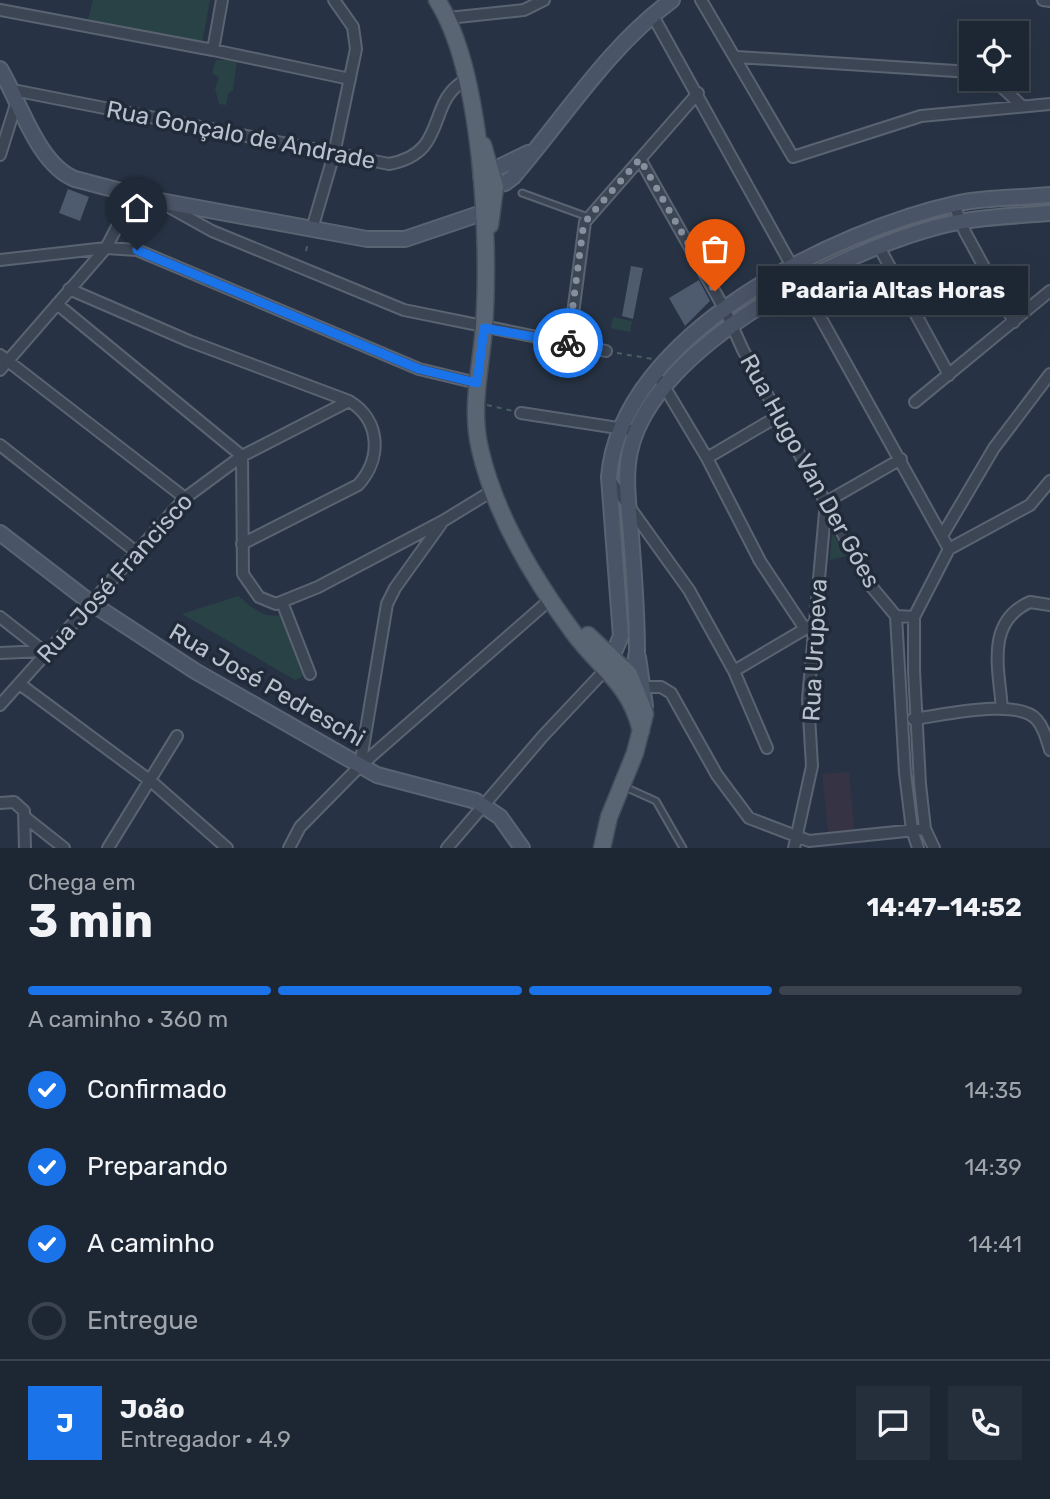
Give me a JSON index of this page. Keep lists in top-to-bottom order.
{
  "streets": {
    "main road": ["Rua José Pedreschi"],
    "street": [
      "Rua Gonçalo de Andrade",
      "Rua Hugo Van Der Góes",
      "Rua José Francisco",
      "Rua Urupeva"
    ]
  },
  "crossings": [
    ["Rua Hugo Van Der Góes", "Rua Urupeva"],
    ["Rua José Francisco", "Rua José Pedreschi"]
  ],
  "places": ["Padaria Altas Horas"],
  "page": {
    "bubble": "Padaria Altas Horas",
    "heading": ["3 min", "Chega em", "14:47–14:52"],
    "panel": ["João", "Entregador · 4.9"],
    "bar": "A caminho · 360 m",
    "list": [
      ["Confirmado", "14:35"],
      ["Preparando", "14:39"],
      ["A caminho", "14:41"],
      "Entregue"
    ],
    "round": "J"
  }
}
